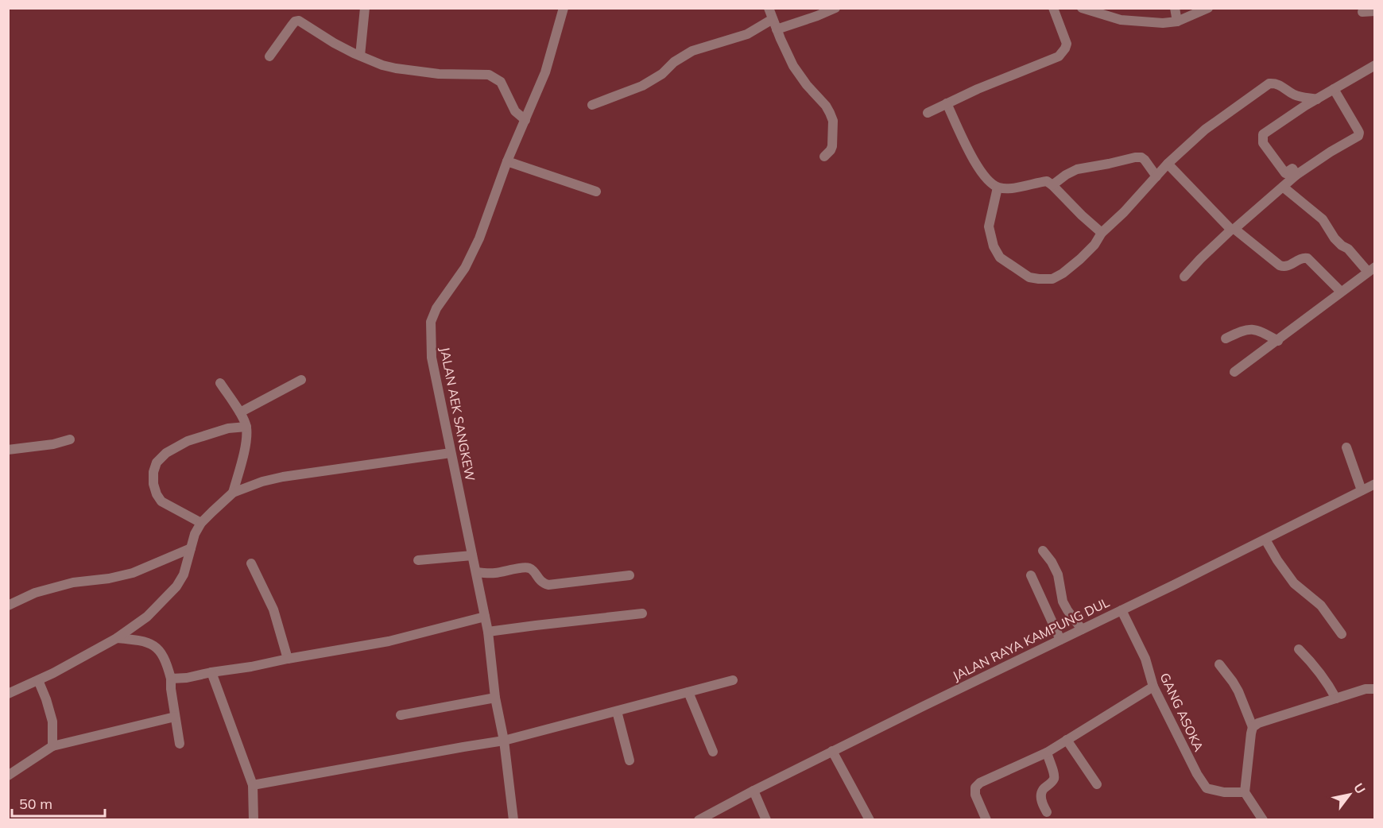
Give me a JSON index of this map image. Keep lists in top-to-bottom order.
{
  "streets": {
    "street": ["JALAN AEK SANGKEW", "JALAN RAYA KAMPUNG DUL", "GANG ASOKA"]
  },
  "crossings": [
    ["JALAN RAYA KAMPUNG DUL", "GANG ASOKA"]
  ],
  "scale_bar": "50 m",
  "north": "top right"
}
